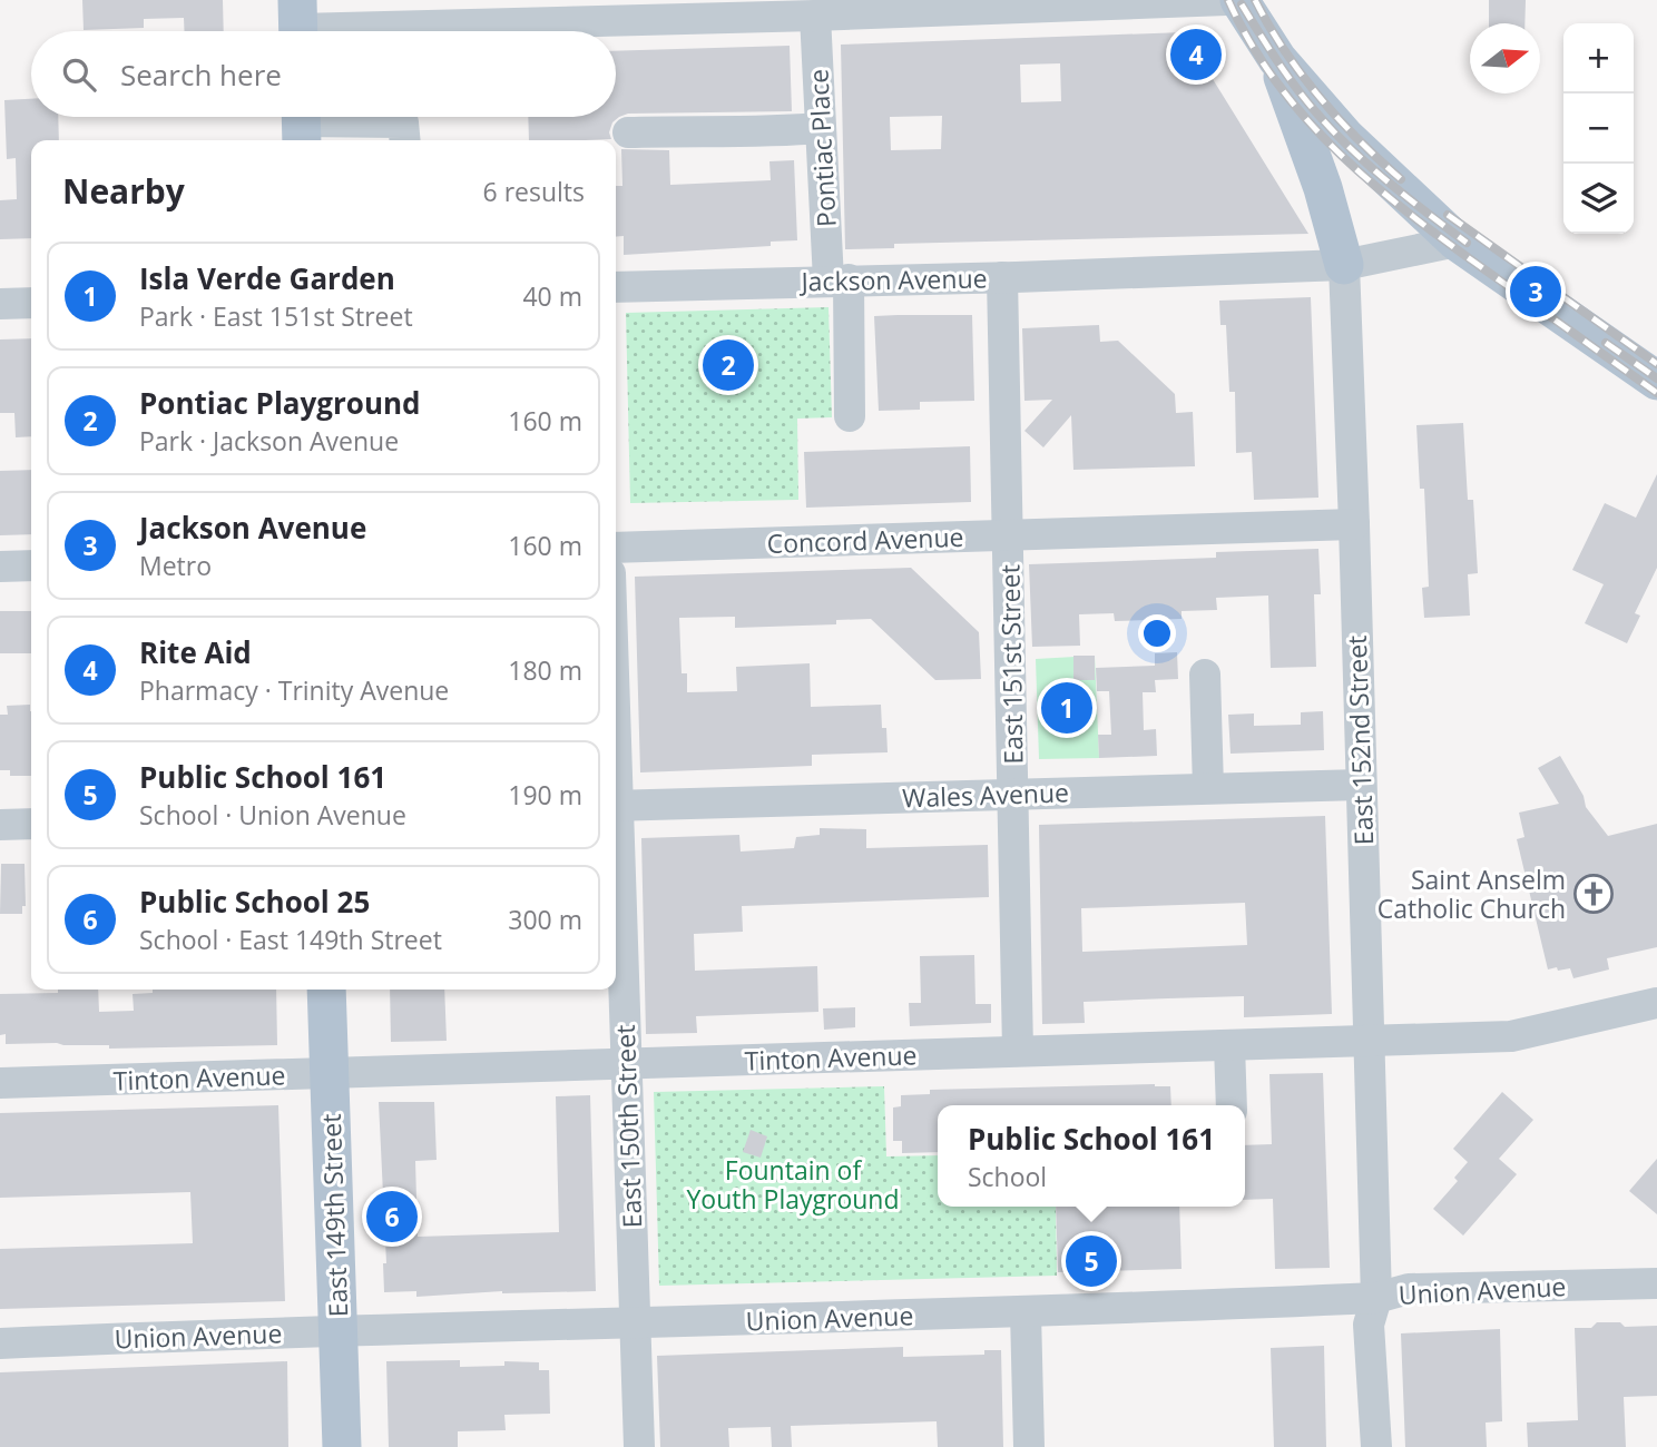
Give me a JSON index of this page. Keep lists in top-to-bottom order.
{
  "streets": {
    "main road": ["East 149th Street"],
    "street": [
      "Pontiac Place",
      "Jackson Avenue",
      "Concord Avenue",
      "East 151st Street",
      "East 152nd Street",
      "Wales Avenue",
      "Tinton Avenue",
      "East 150th Street",
      "Union Avenue"
    ]
  },
  "crossings": [
    ["Pontiac Place", "Jackson Avenue"],
    ["Jackson Avenue", "East 151st Street"],
    ["Jackson Avenue", "East 152nd Street"],
    ["Concord Avenue", "East 151st Street"],
    ["Concord Avenue", "East 152nd Street"],
    ["East 151st Street", "Wales Avenue"],
    ["East 151st Street", "Tinton Avenue"],
    ["East 152nd Street", "Wales Avenue"],
    ["East 152nd Street", "Tinton Avenue"],
    ["East 152nd Street", "Union Avenue"],
    ["Tinton Avenue", "East 150th Street"],
    ["Tinton Avenue", "East 149th Street"],
    ["East 150th Street", "Union Avenue"],
    ["East 149th Street", "Union Avenue"]
  ],
  "parks": ["Fountain of Youth Playground"],
  "places": {
    "church": ["Saint Anselm Catholic Church"]
  },
  "north": "right",
  "page": {
    "map_buttons": ["+", "−"],
    "pins": [
      "4",
      "3",
      "2",
      "1",
      "6",
      "5"
    ],
    "search": "Search here",
    "heading": ["Nearby", "6 results"],
    "list": [
      {
        "mark": "1",
        "name": "Isla Verde Garden",
        "note": "Park · East 151st Street",
        "value": "40 m"
      },
      {
        "mark": "2",
        "name": "Pontiac Playground",
        "note": "Park · Jackson Avenue",
        "value": "160 m"
      },
      {
        "mark": "3",
        "name": "Jackson Avenue",
        "note": "Metro",
        "value": "160 m"
      },
      {
        "mark": "4",
        "name": "Rite Aid",
        "note": "Pharmacy · Trinity Avenue",
        "value": "180 m"
      },
      {
        "mark": "5",
        "name": "Public School 161",
        "note": "School · Union Avenue",
        "value": "190 m"
      },
      {
        "mark": "6",
        "name": "Public School 25",
        "note": "School · East 149th Street",
        "value": "300 m"
      }
    ],
    "popup": ["Public School 161", "School"]
  }
}
